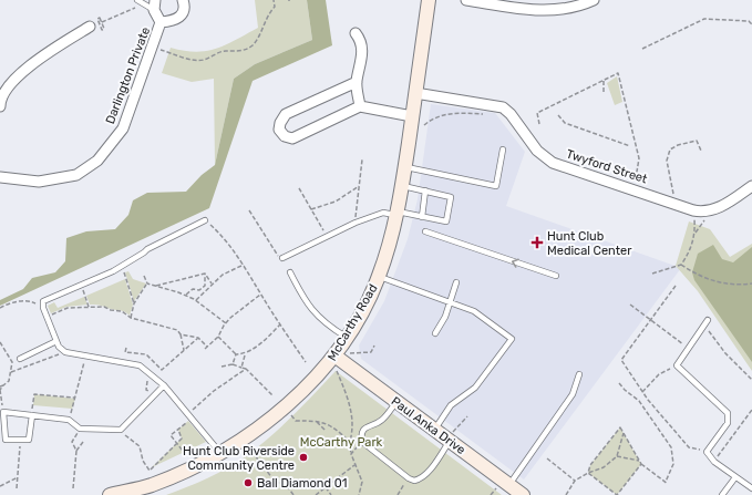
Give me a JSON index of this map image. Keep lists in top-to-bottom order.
{
  "streets": {
    "street": [
      "Darlington Private",
      "Twyford Street",
      "McCarthy Road",
      "Paul Anka Drive"
    ]
  },
  "crossings": [
    ["Twyford Street", "McCarthy Road"],
    ["McCarthy Road", "Paul Anka Drive"]
  ],
  "parks": ["McCarthy Park"],
  "places": {
    "health": ["Hunt Club Medical Center"],
    "other": ["Hunt Club Riverside Community Centre", "Ball Diamond 01"]
  }
}
